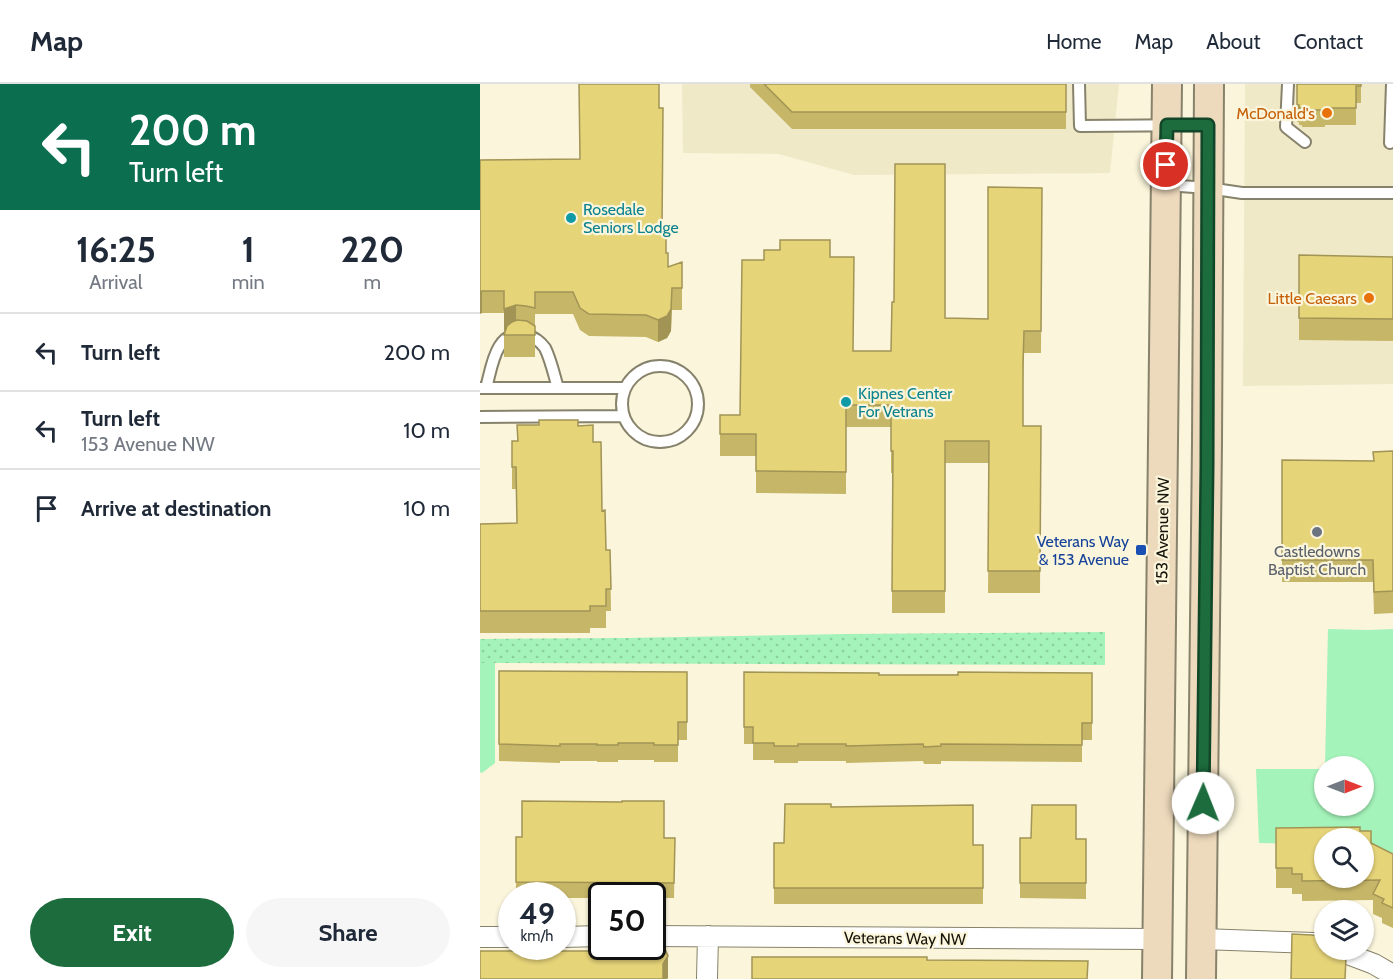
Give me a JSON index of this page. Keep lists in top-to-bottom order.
{
  "streets": {
    "main road": ["153 Avenue NW"],
    "street": ["Veterans Way NW"]
  },
  "crossings": [
    ["153 Avenue NW", "Veterans Way NW"]
  ],
  "places": {
    "other": [
      "McDonald's",
      "Rosedale Seniors Lodge",
      "Little Caesars",
      "Kipnes Center For Vetrans",
      "Castledowns Baptist Church"
    ],
    "transit": ["Veterans Way & 153 Avenue"]
  },
  "north": "right",
  "page": {
    "header": "Map",
    "nav": [
      "Home",
      "Map",
      "About",
      "Contact"
    ],
    "turn": ["200 m", "Turn left"],
    "eta": [
      "16:25",
      "Arrival",
      "1",
      "min",
      "220",
      "m"
    ],
    "list": [
      {
        "name": "Turn left",
        "value": "200 m"
      },
      {
        "name": "Turn left",
        "note": "153 Avenue NW",
        "value": "10 m"
      },
      {
        "name": "Arrive at destination",
        "value": "10 m"
      }
    ],
    "speed": "49 km/h",
    "limit": "50",
    "buttons": ["Exit", "Share"]
  }
}
